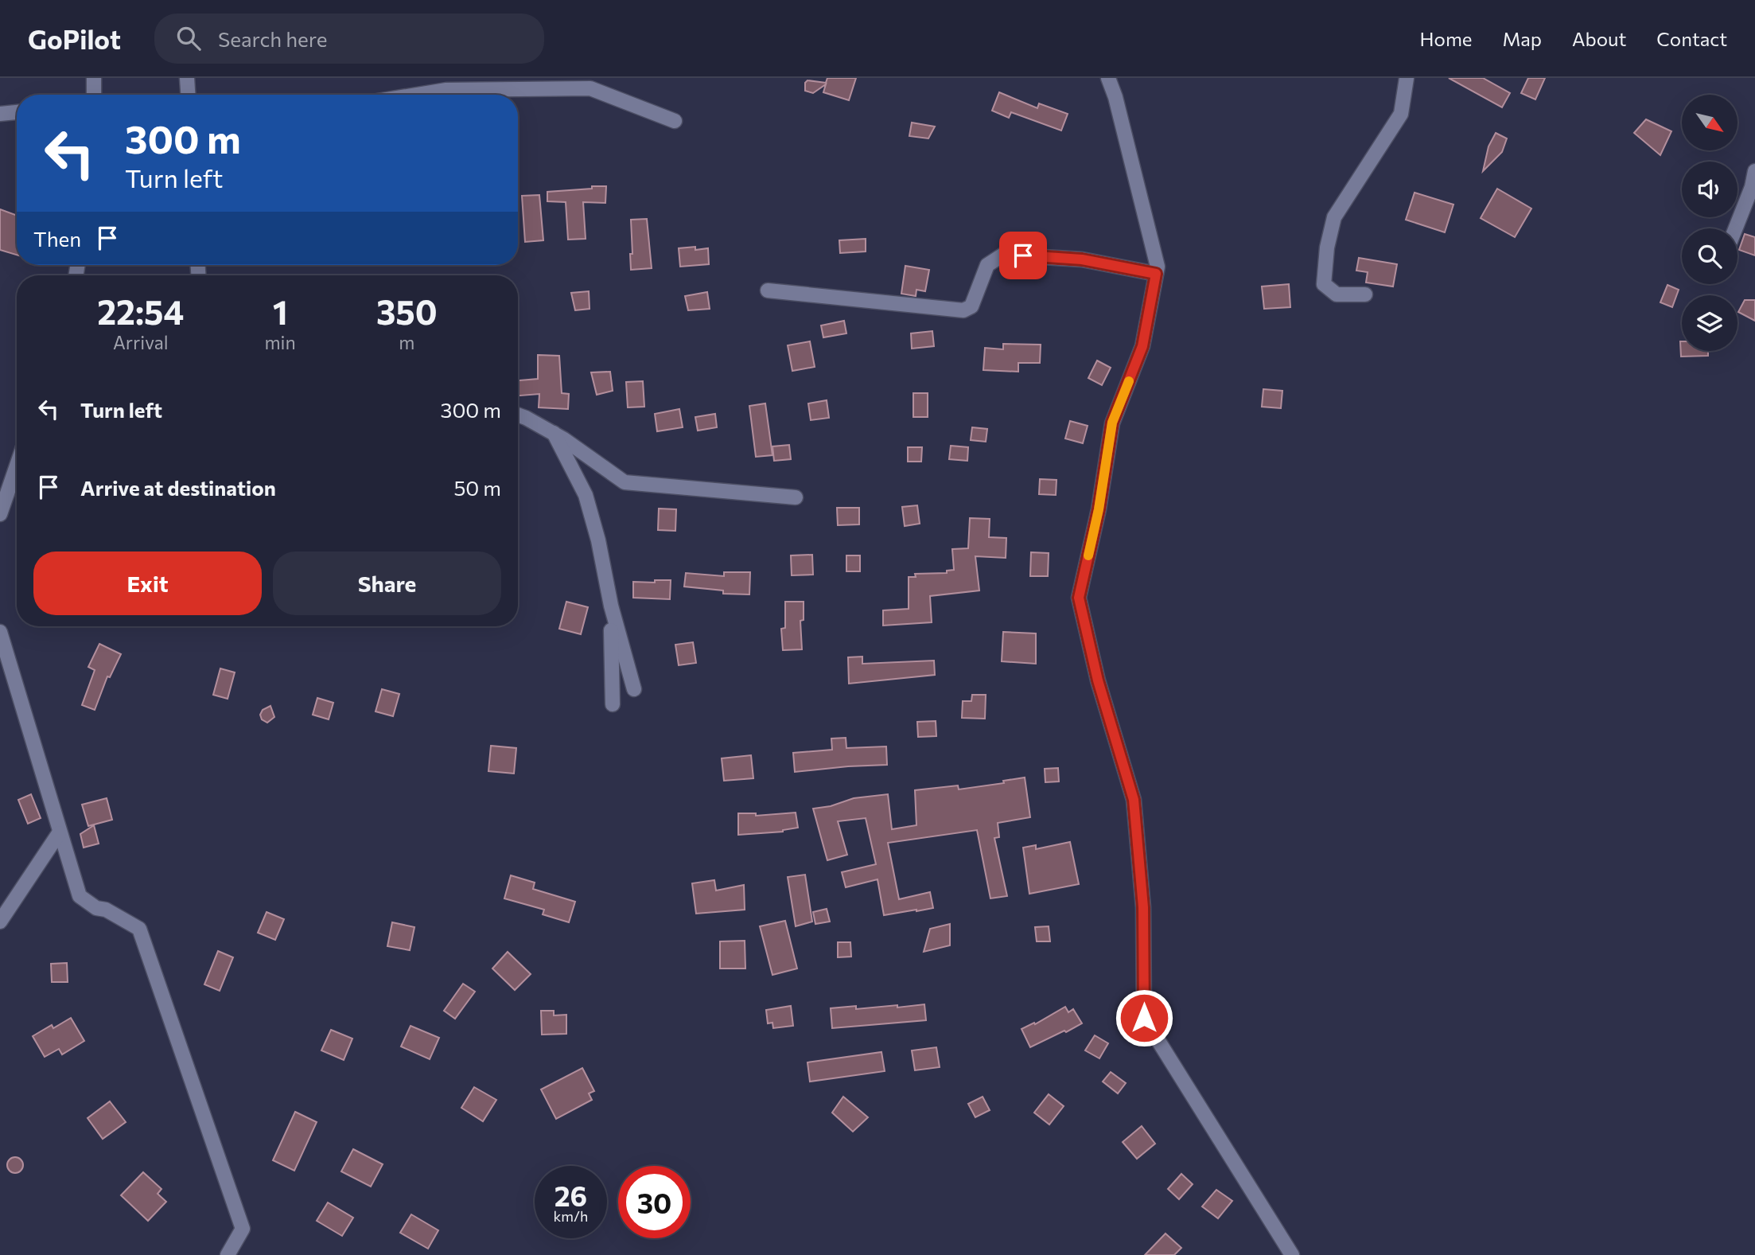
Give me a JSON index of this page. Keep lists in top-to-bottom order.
{
  "north": "bottom right",
  "page": {
    "header": "GoPilot",
    "search": "Search here",
    "nav": [
      "Home",
      "Map",
      "About",
      "Contact"
    ],
    "turn": ["300 m", "Turn left"],
    "then": "Then",
    "eta": [
      "22:54",
      "Arrival",
      "1",
      "min",
      "350",
      "m"
    ],
    "list": [
      {
        "name": "Turn left",
        "value": "300 m"
      },
      {
        "name": "Arrive at destination",
        "value": "50 m"
      }
    ],
    "buttons": ["Exit", "Share"],
    "speed": "26 km/h",
    "limit": "30"
  }
}
